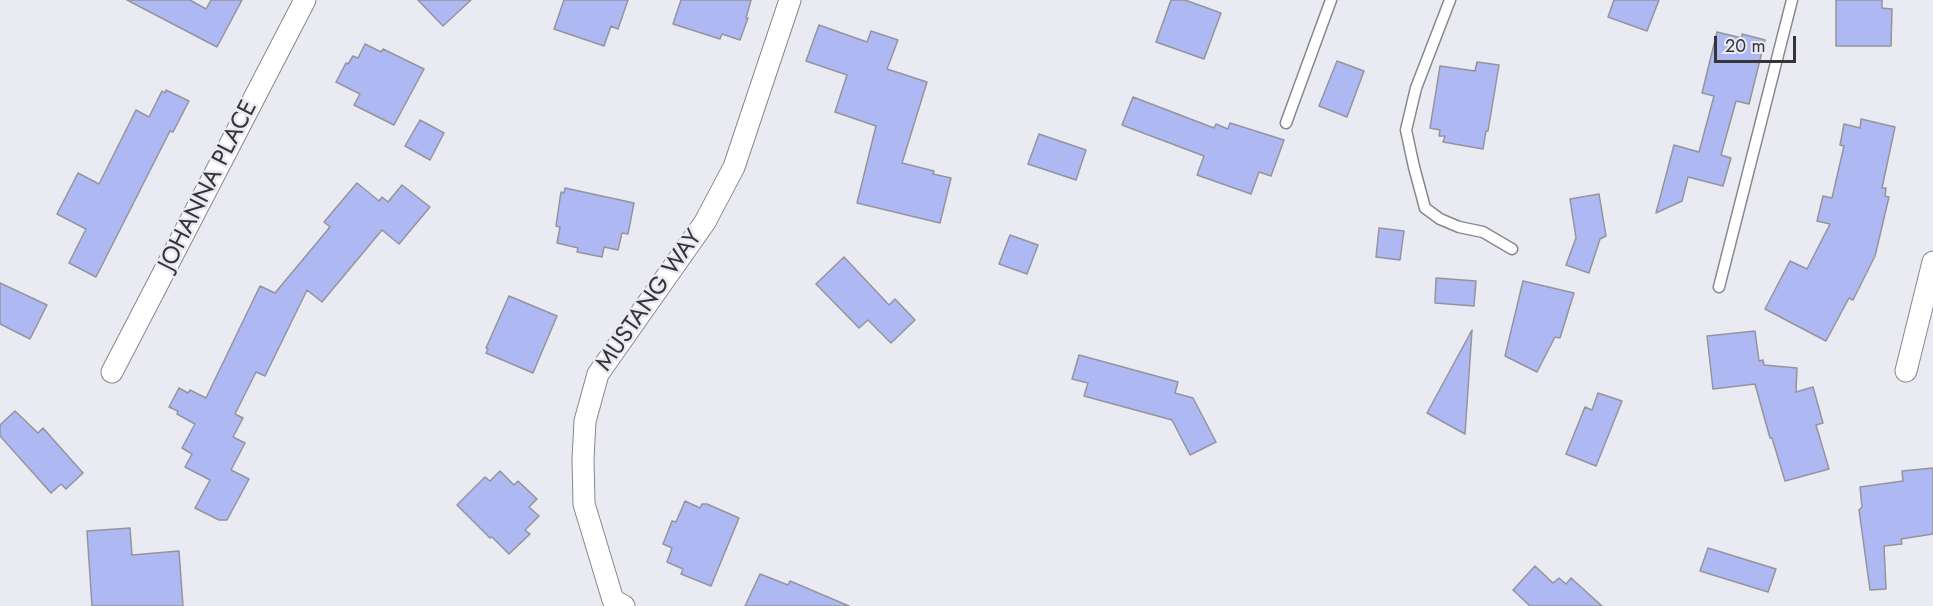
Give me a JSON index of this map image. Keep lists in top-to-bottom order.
{
  "streets": {
    "street": ["JOHANNA PLACE", "MUSTANG WAY"]
  },
  "scale_bar": "20 m"
}
